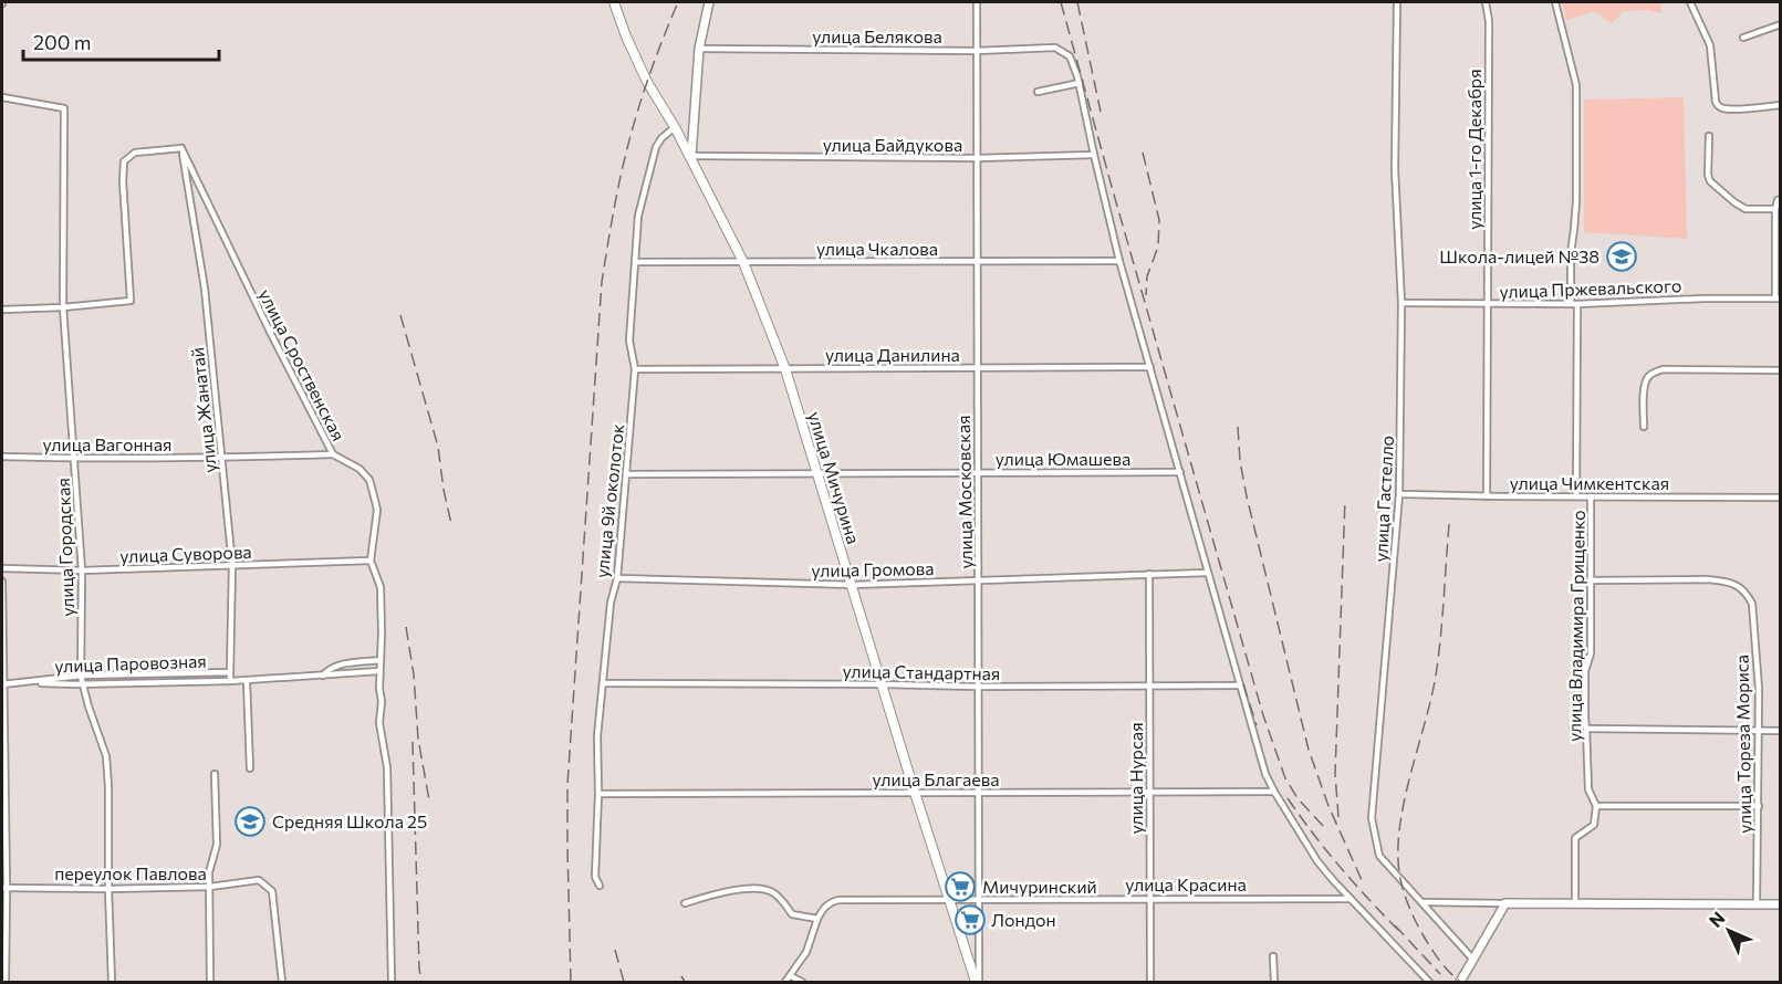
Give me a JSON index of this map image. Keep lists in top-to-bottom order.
{
  "streets": {
    "main road": ["улица Мичурина"],
    "street": [
      "улица Белякова",
      "улица Байдукова",
      "улица 1-го Декабря",
      "улица Чкалова",
      "улица Пржевальского",
      "улица Данилина",
      "улица Сроственская",
      "улица Жанатай",
      "улица Вагонная",
      "улица Юмашева",
      "улица Чимкентская",
      "улица Московская",
      "улица Гастелло",
      "улица 9й околоток",
      "улица Городская",
      "улица Суворова",
      "улица Громова",
      "улица Владимира Грищенко",
      "улица Паровозная",
      "улица Стандартная",
      "улица Тореза Мориса",
      "улица Нурсая",
      "улица Благаева",
      "переулок Павлова",
      "улица Красина"
    ]
  },
  "crossings": [
    ["улица Белякова", "улица Московская"],
    ["улица Байдукова", "улица Мичурина"],
    ["улица Байдукова", "улица Московская"],
    ["улица 1-го Декабря", "улица Пржевальского"],
    ["улица 1-го Декабря", "улица Чимкентская"],
    ["улица Чкалова", "улица Мичурина"],
    ["улица Чкалова", "улица Московская"],
    ["улица Чкалова", "улица 9й околоток"],
    ["улица Пржевальского", "улица Гастелло"],
    ["улица Пржевальского", "улица Владимира Грищенко"],
    ["улица Данилина", "улица Мичурина"],
    ["улица Данилина", "улица Московская"],
    ["улица Данилина", "улица 9й околоток"],
    ["улица Сроственская", "улица Жанатай"],
    ["улица Сроственская", "улица Вагонная"],
    ["улица Сроственская", "улица Суворова"],
    ["улица Сроственская", "улица Паровозная"],
    ["улица Жанатай", "улица Вагонная"],
    ["улица Жанатай", "улица Суворова"],
    ["улица Жанатай", "улица Паровозная"],
    ["улица Вагонная", "улица Городская"],
    ["улица Юмашева", "улица Мичурина"],
    ["улица Юмашева", "улица Московская"],
    ["улица Юмашева", "улица 9й околоток"],
    ["улица Мичурина", "улица Московская"],
    ["улица Мичурина", "улица 9й околоток"],
    ["улица Мичурина", "улица Громова"],
    ["улица Мичурина", "улица Стандартная"],
    ["улица Мичурина", "улица Благаева"],
    ["улица Мичурина", "улица Красина"],
    ["улица Чимкентская", "улица Гастелло"],
    ["улица Чимкентская", "улица Владимира Грищенко"],
    ["улица Московская", "улица Громова"],
    ["улица Московская", "улица Стандартная"],
    ["улица Московская", "улица Благаева"],
    ["улица Московская", "улица Красина"],
    ["улица 9й околоток", "улица Громова"],
    ["улица 9й околоток", "улица Стандартная"],
    ["улица 9й околоток", "улица Благаева"],
    ["улица Городская", "улица Суворова"],
    ["улица Городская", "улица Паровозная"],
    ["улица Городская", "переулок Павлова"],
    ["улица Громова", "улица Нурсая"],
    ["улица Владимира Грищенко", "улица Тореза Мориса"],
    ["улица Стандартная", "улица Нурсая"],
    ["улица Нурсая", "улица Благаева"],
    ["улица Нурсая", "улица Красина"]
  ],
  "places": {
    "school or university": ["Школа-лицей №38", "Средняя Школа 25"],
    "supermarket": ["Мичуринский", "Лондон"]
  },
  "scale_bar": "200 m",
  "north": "top left"
}
